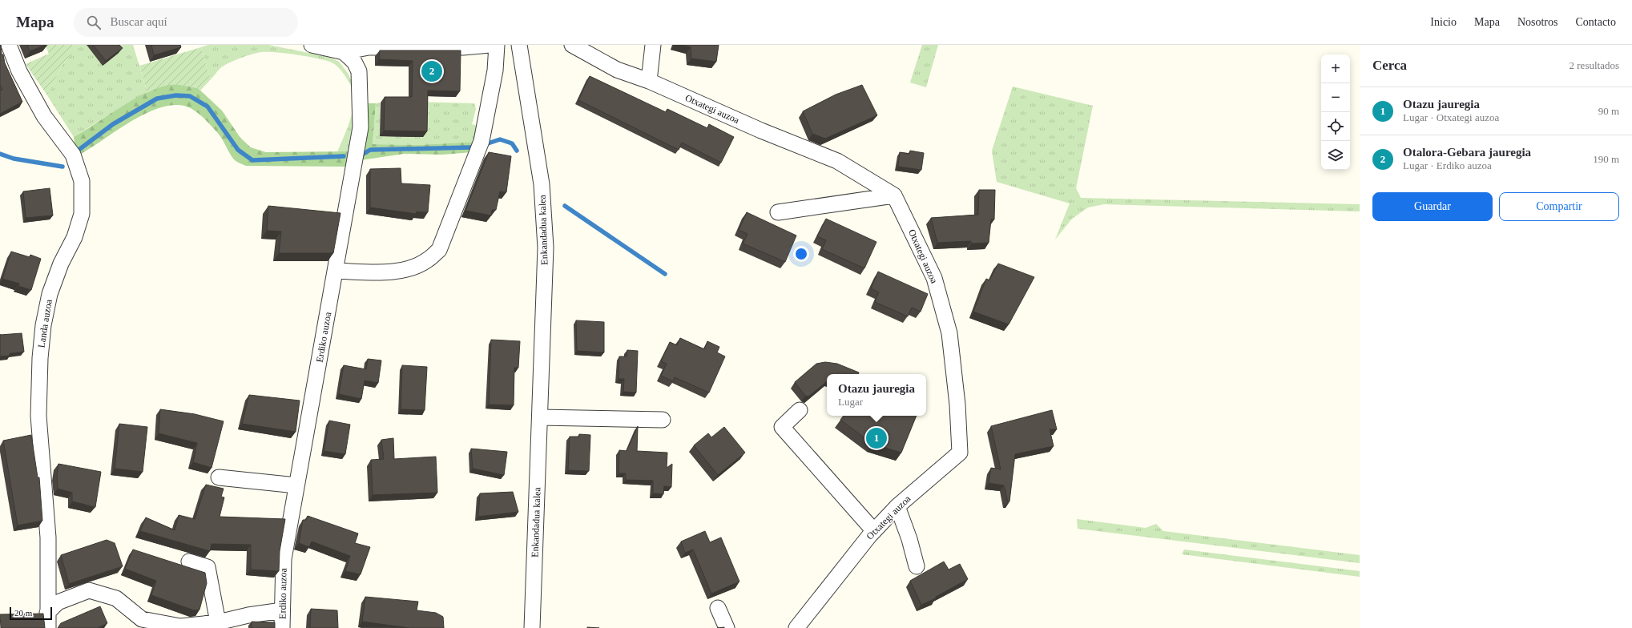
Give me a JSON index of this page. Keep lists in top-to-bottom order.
{
  "streets": {
    "street": [
      "Otxategi auzoa",
      "Enkandadua kalea",
      "Landa auzoa",
      "Erdiko auzoa"
    ]
  },
  "scale_bar": "20 m",
  "page": {
    "header": "Mapa",
    "search": "Buscar aquí",
    "nav": [
      "Inicio",
      "Mapa",
      "Nosotros",
      "Contacto"
    ],
    "heading": ["Cerca", "2 resultados"],
    "map_buttons": ["+", "−"],
    "pins": ["2", "1"],
    "list": [
      {
        "mark": "1",
        "name": "Otazu jauregia",
        "note": "Lugar · Otxategi auzoa",
        "value": "90 m"
      },
      {
        "mark": "2",
        "name": "Otalora-Gebara jauregia",
        "note": "Lugar · Erdiko auzoa",
        "value": "190 m"
      }
    ],
    "buttons": ["Guardar", "Compartir"],
    "popup": ["Otazu jauregia", "Lugar"],
    "scale": "20 m"
  }
}
